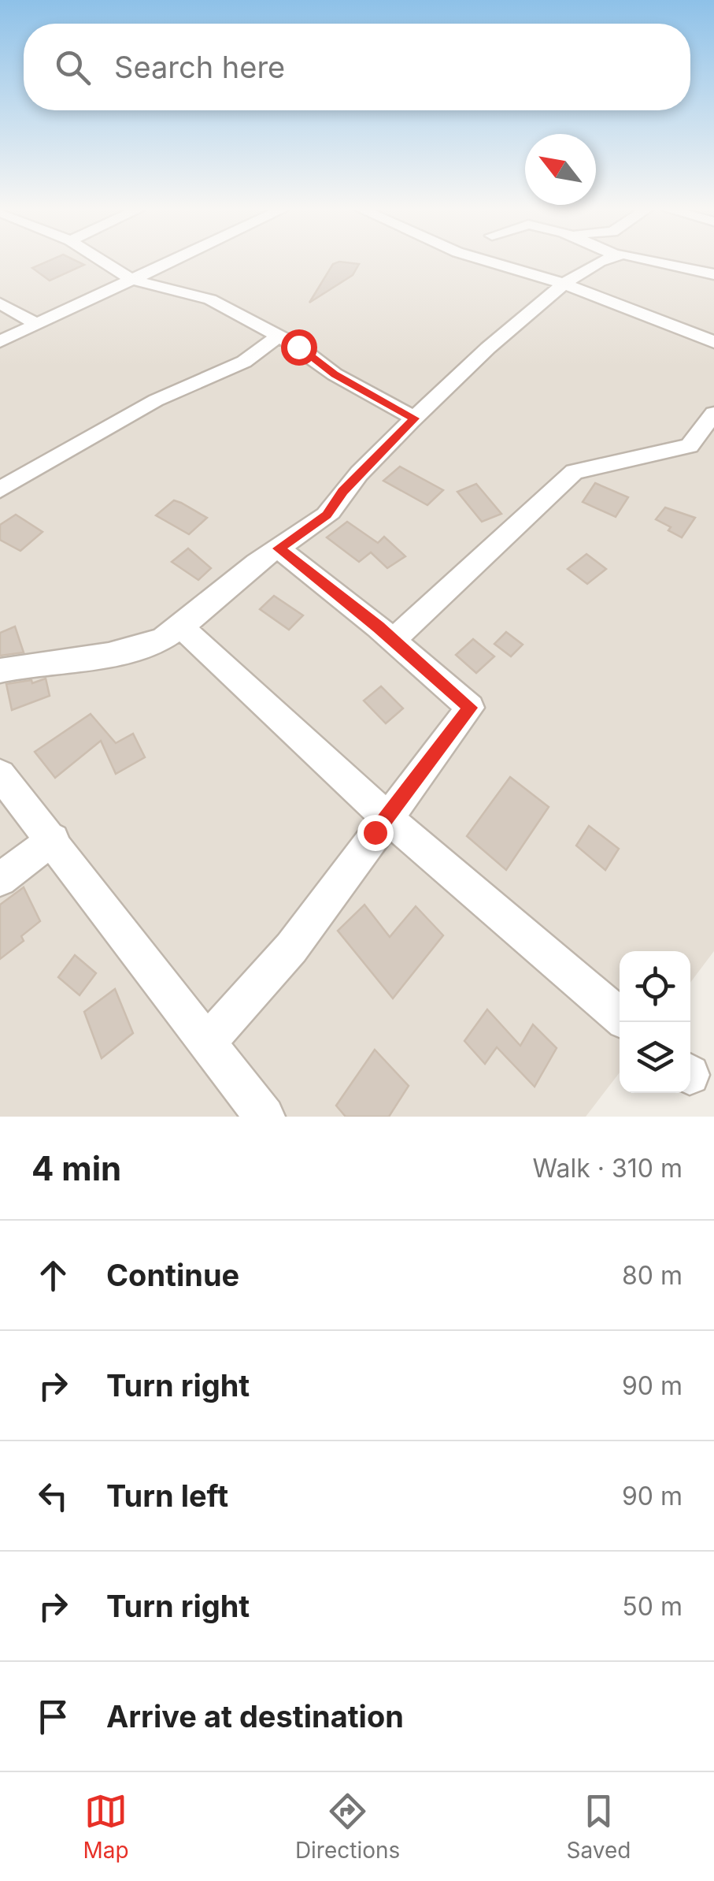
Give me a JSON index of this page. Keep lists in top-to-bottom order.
{
  "north": "top left",
  "page": {
    "search": "Search here",
    "heading": ["4 min", "Walk · 310 m"],
    "list": [
      ["Continue", "80 m"],
      ["Turn right", "90 m"],
      ["Turn left", "90 m"],
      ["Turn right", "50 m"],
      "Arrive at destination"
    ],
    "nav": ["Map", "Directions", "Saved"]
  }
}
